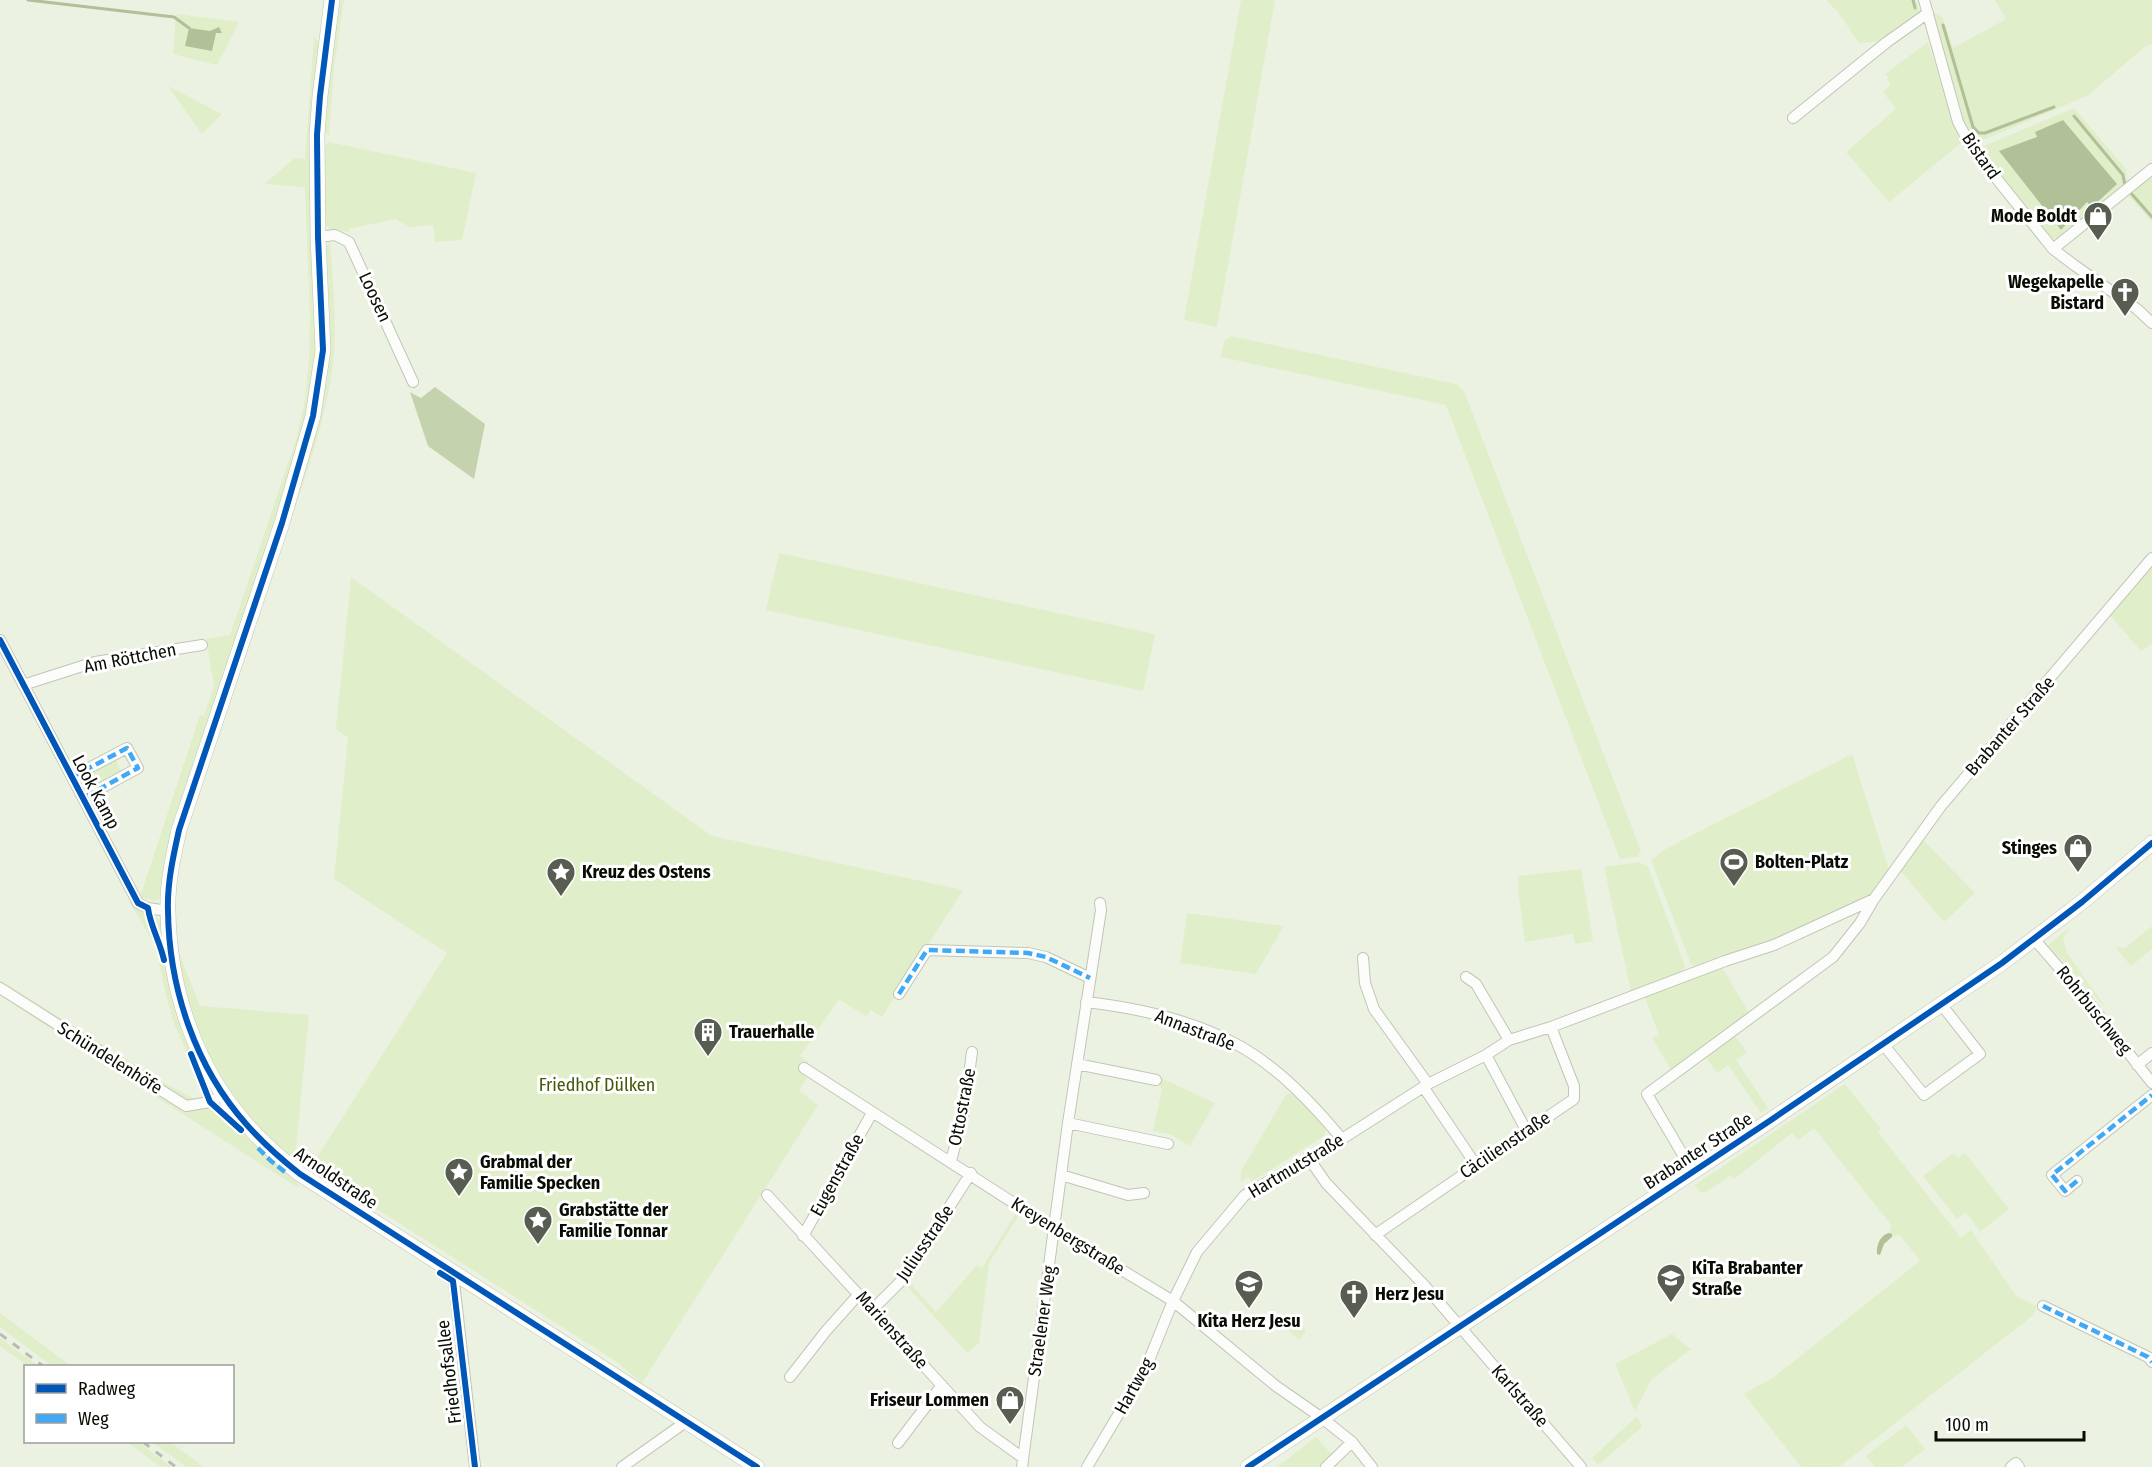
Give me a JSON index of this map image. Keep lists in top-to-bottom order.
{
  "streets": {
    "street": [
      "Bistard",
      "Loosen",
      "Am Röttchen",
      "Brabanter Straße",
      "Look Kamp",
      "Rohrbuschweg",
      "Annastraße",
      "Schündelenhöfe",
      "Ottostraße",
      "Cäcilienstraße",
      "Hartmutstraße",
      "Eugenstraße",
      "Arnoldstraße",
      "Kreyenbergstraße",
      "Juliusstraße",
      "Straelener Weg",
      "Marienstraße",
      "Friedhofsallee",
      "Hartweg",
      "Karlstraße"
    ]
  },
  "crossings": [
    ["Loosen", "Arnoldstraße"],
    ["Am Röttchen", "Look Kamp"],
    ["Brabanter Straße", "Rohrbuschweg"],
    ["Brabanter Straße", "Hartmutstraße"],
    ["Brabanter Straße", "Kreyenbergstraße"],
    ["Brabanter Straße", "Karlstraße"],
    ["Look Kamp", "Arnoldstraße"],
    ["Annastraße", "Hartmutstraße"],
    ["Annastraße", "Straelener Weg"],
    ["Schündelenhöfe", "Arnoldstraße"],
    ["Ottostraße", "Kreyenbergstraße"],
    ["Cäcilienstraße", "Hartmutstraße"],
    ["Cäcilienstraße", "Karlstraße"],
    ["Hartmutstraße", "Kreyenbergstraße"],
    ["Hartmutstraße", "Hartweg"],
    ["Hartmutstraße", "Karlstraße"],
    ["Eugenstraße", "Kreyenbergstraße"],
    ["Eugenstraße", "Marienstraße"],
    ["Arnoldstraße", "Friedhofsallee"],
    ["Kreyenbergstraße", "Juliusstraße"],
    ["Kreyenbergstraße", "Straelener Weg"],
    ["Kreyenbergstraße", "Hartweg"],
    ["Juliusstraße", "Marienstraße"],
    ["Straelener Weg", "Marienstraße"]
  ],
  "parks": ["Friedhof Dülken"],
  "places": {
    "shop": ["Mode Boldt", "Stinges", "Friseur Lommen"],
    "church": ["Wegekapelle Bistard", "Herz Jesu"],
    "sports": ["Bolten-Platz"],
    "place": ["Kreuz des Ostens", "Grabmal der Familie Specken", "Grabstätte der Familie Tonnar"],
    "building": ["Trauerhalle"],
    "school or university": ["KiTa Brabanter Straße", "Kita Herz Jesu"]
  },
  "legend": ["Radweg", "Weg"],
  "scale_bar": "100 m"
}
